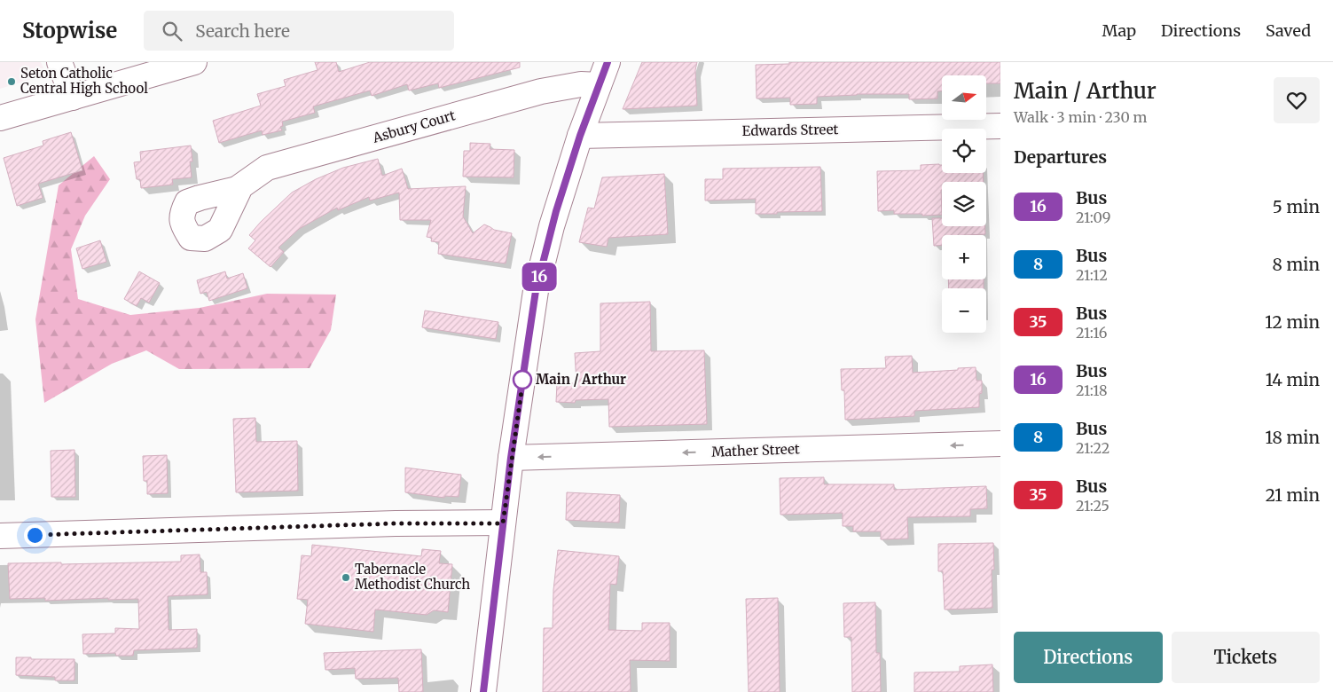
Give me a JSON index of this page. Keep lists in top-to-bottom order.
{
  "streets": {
    "street": ["Asbury Court", "Edwards Street", "Mather Street"]
  },
  "one_way": ["Mather Street"],
  "places": ["Seton Catholic Central High School", "Main / Arthur", "Tabernacle Methodist Church"],
  "lines": ["bus line 16"],
  "north": "right",
  "page": {
    "header": "Stopwise",
    "search": "Search here",
    "nav": ["Map", "Directions", "Saved"],
    "on_map": "16",
    "heading": [
      ["Main / Arthur", "Walk · 3 min · 230 m"],
      "Departures"
    ],
    "map_buttons": ["+", "−"],
    "list": [
      {
        "mark": "16",
        "name": "Bus",
        "note": "21:09",
        "value": "5 min"
      },
      {
        "mark": "8",
        "name": "Bus",
        "note": "21:12",
        "value": "8 min"
      },
      {
        "mark": "35",
        "name": "Bus",
        "note": "21:16",
        "value": "12 min"
      },
      {
        "mark": "16",
        "name": "Bus",
        "note": "21:18",
        "value": "14 min"
      },
      {
        "mark": "8",
        "name": "Bus",
        "note": "21:22",
        "value": "18 min"
      },
      {
        "mark": "35",
        "name": "Bus",
        "note": "21:25",
        "value": "21 min"
      }
    ],
    "buttons": ["Directions", "Tickets"]
  }
}
